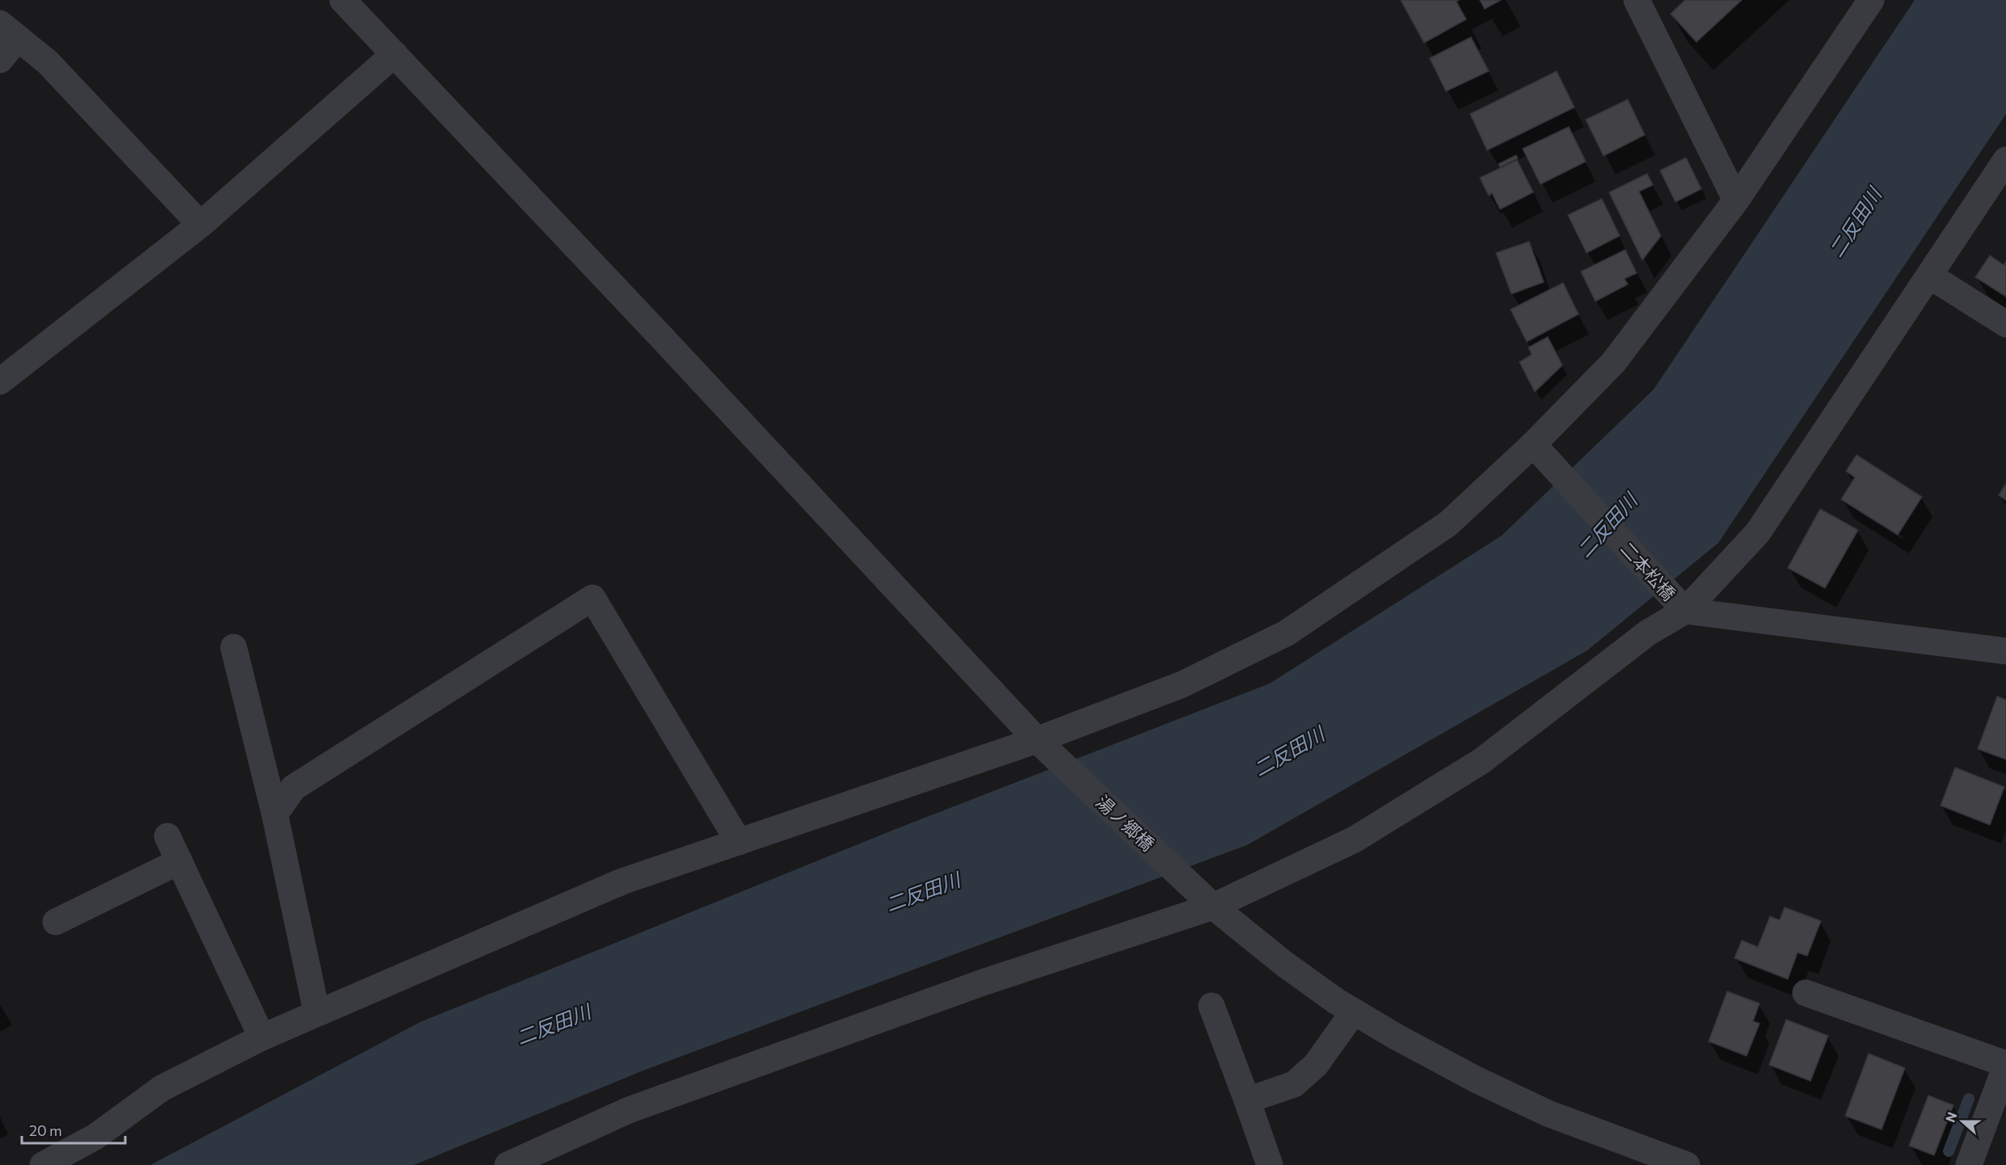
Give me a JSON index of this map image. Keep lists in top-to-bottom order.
{
  "streets": {
    "street": ["二本松橋", "湯ノ郷橋"]
  },
  "water": ["二反田川"],
  "scale_bar": "20 m",
  "north": "left"
}
